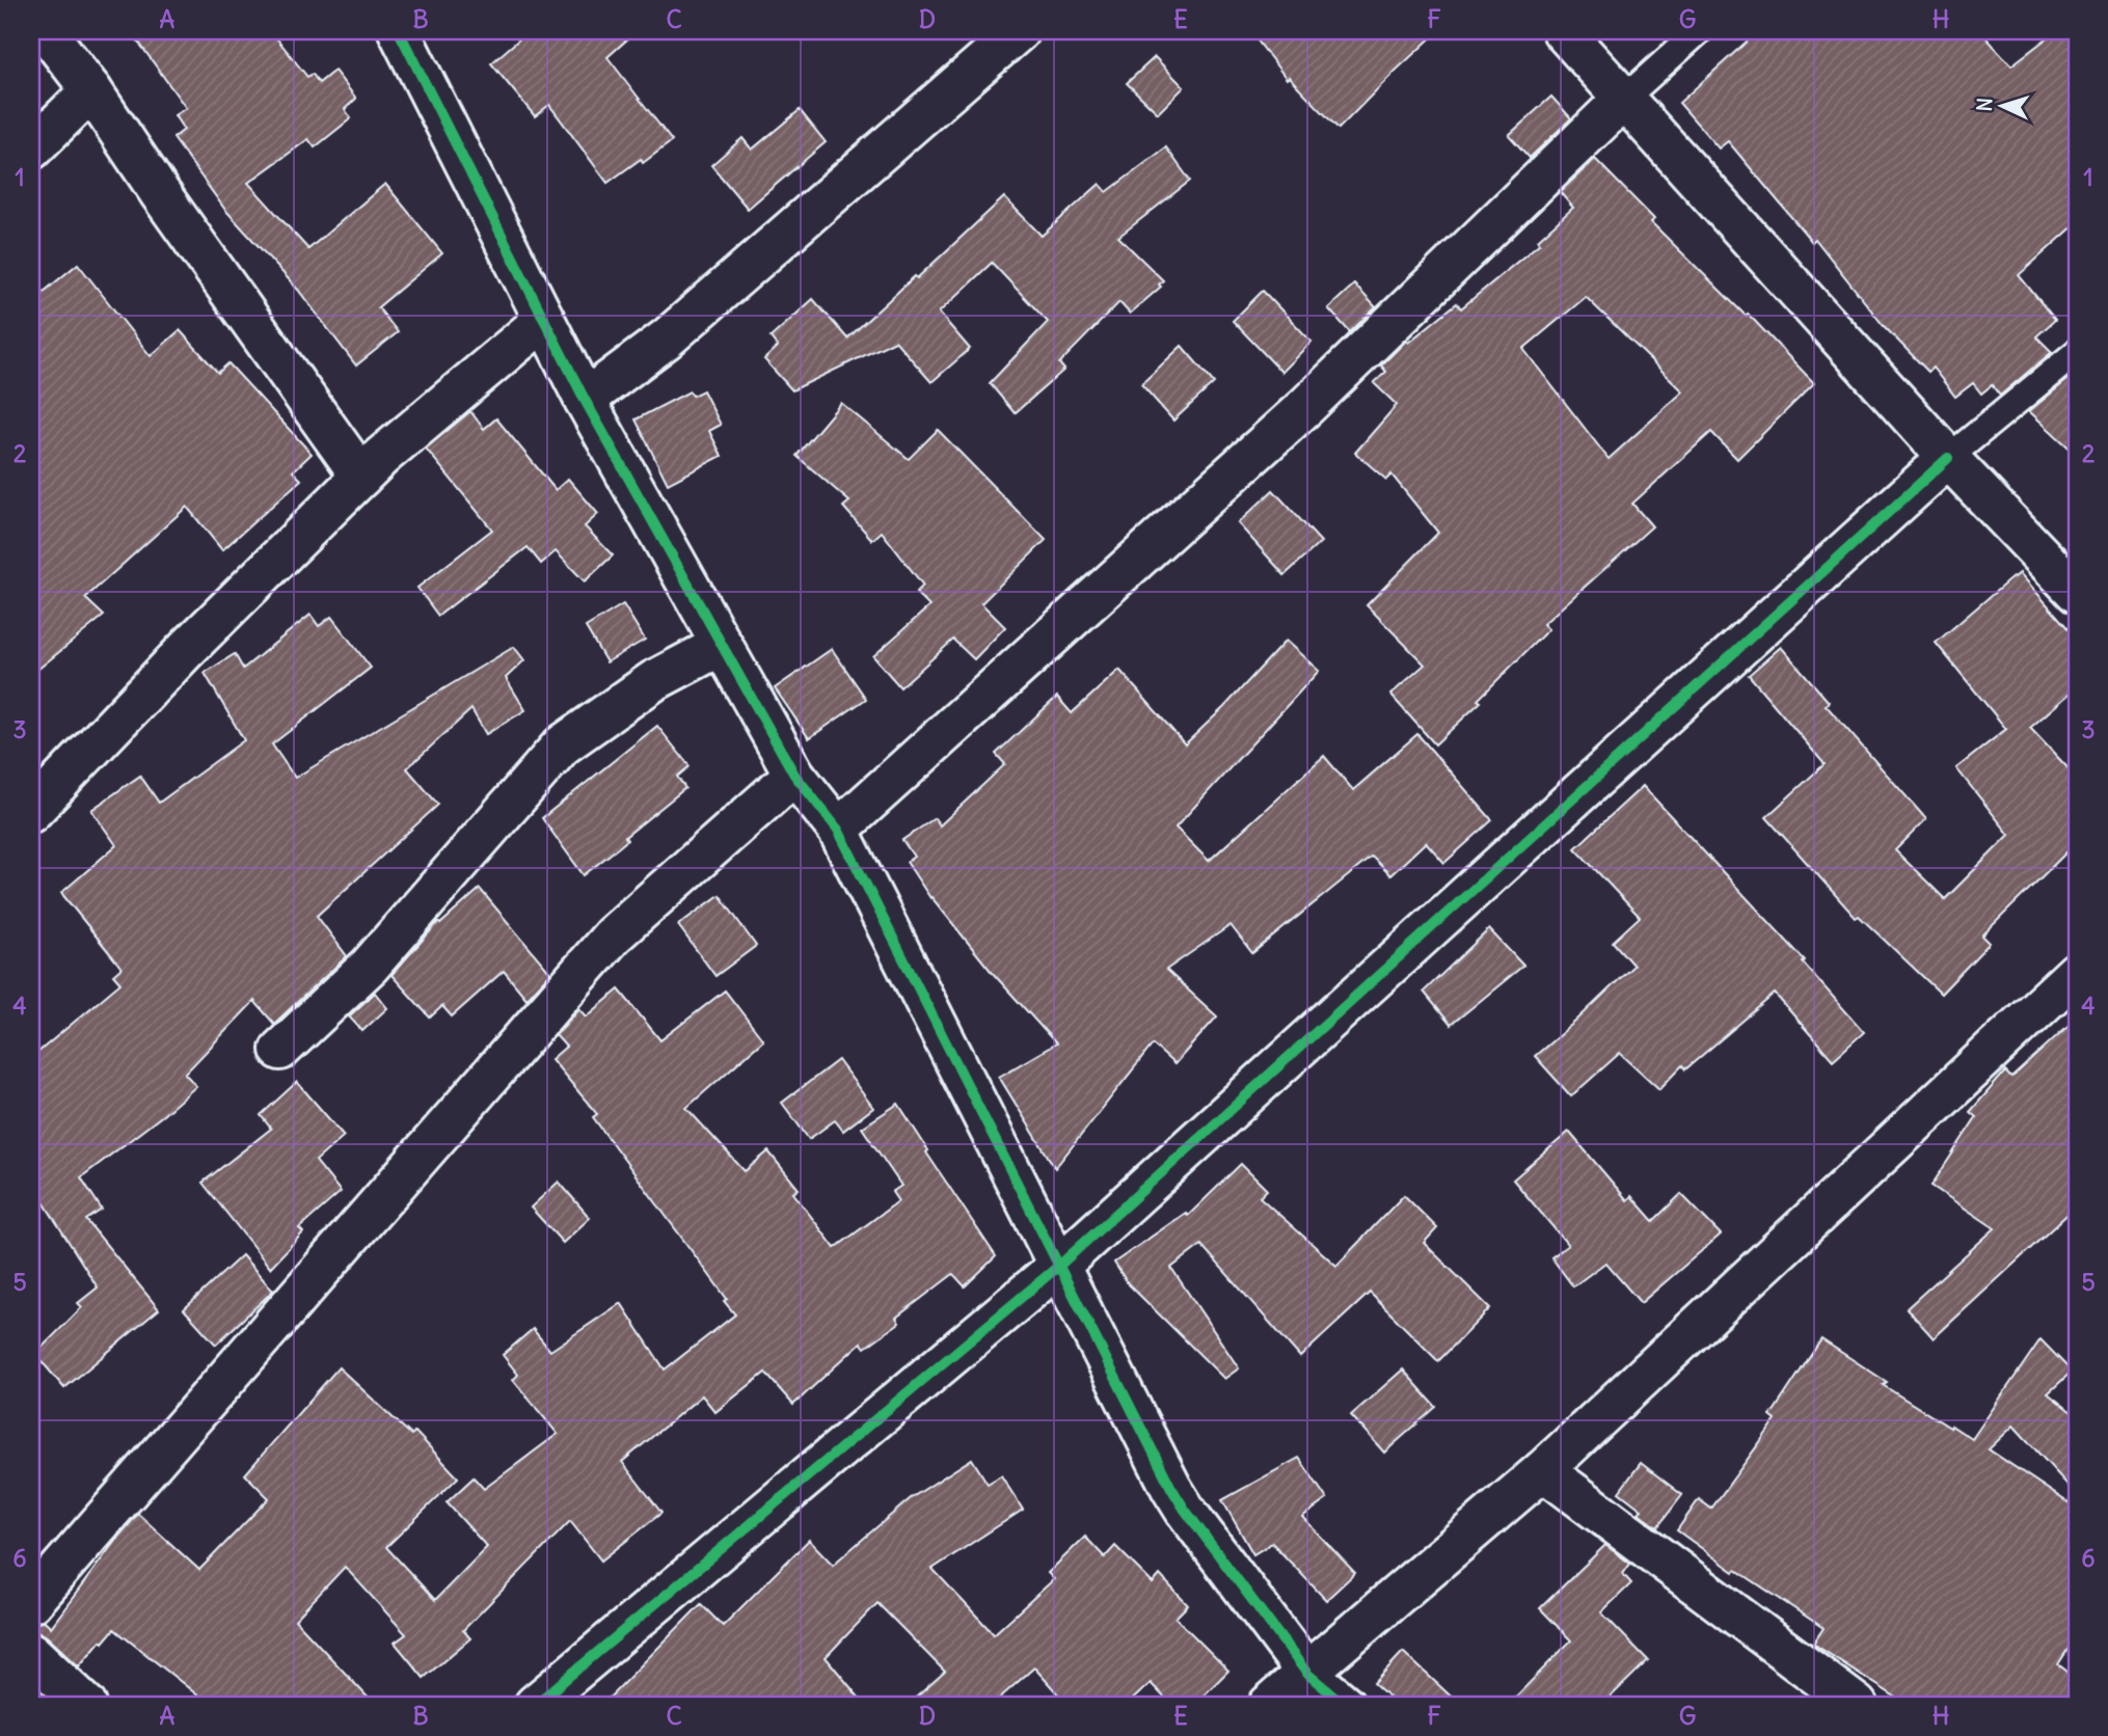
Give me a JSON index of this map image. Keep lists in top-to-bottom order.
{
  "north": "left",
  "grid": {
    "columns": [
      "A",
      "B",
      "C",
      "D",
      "E",
      "F",
      "G",
      "H"
    ],
    "rows": [
      "1",
      "2",
      "3",
      "4",
      "5",
      "6"
    ]
  }
}
